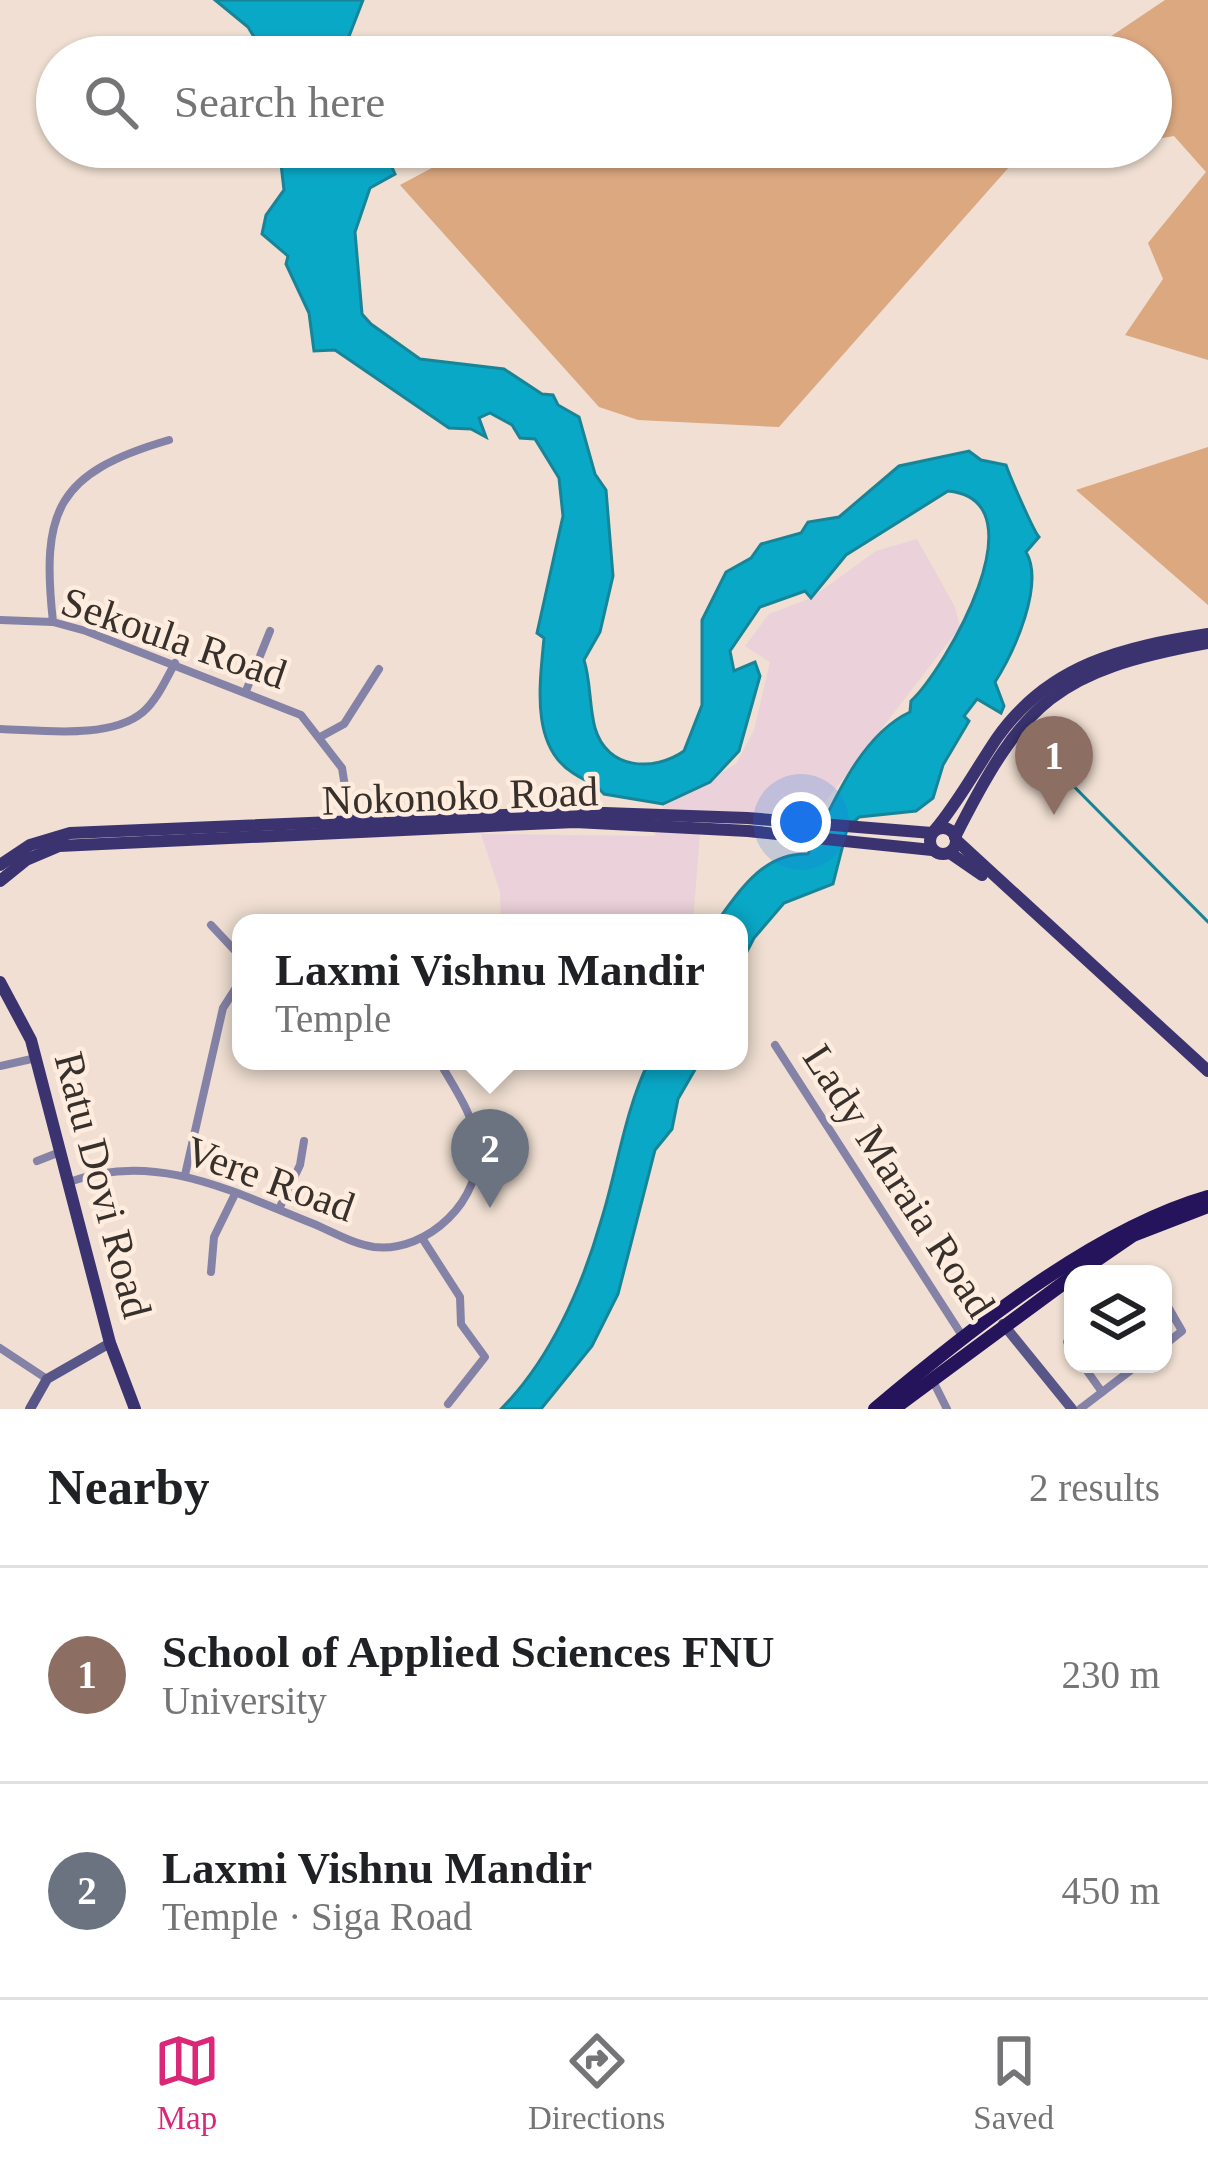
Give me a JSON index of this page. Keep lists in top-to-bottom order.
{
  "streets": {
    "main road": ["Nokonoko Road", "Ratu Dovi Road"],
    "street": ["Sekoula Road", "Vere Road", "Lady Maraia Road"]
  },
  "crossings": [
    ["Sekoula Road", "Nokonoko Road"],
    ["Vere Road", "Ratu Dovi Road"]
  ],
  "page": {
    "search": "Search here",
    "pins": ["1", "2"],
    "popup": ["Laxmi Vishnu Mandir", "Temple"],
    "heading": ["Nearby", "2 results"],
    "list": [
      {
        "mark": "1",
        "name": "School of Applied Sciences FNU",
        "note": "University",
        "value": "230 m"
      },
      {
        "mark": "2",
        "name": "Laxmi Vishnu Mandir",
        "note": "Temple · Siga Road",
        "value": "450 m"
      }
    ],
    "nav": ["Map", "Directions", "Saved"]
  }
}
